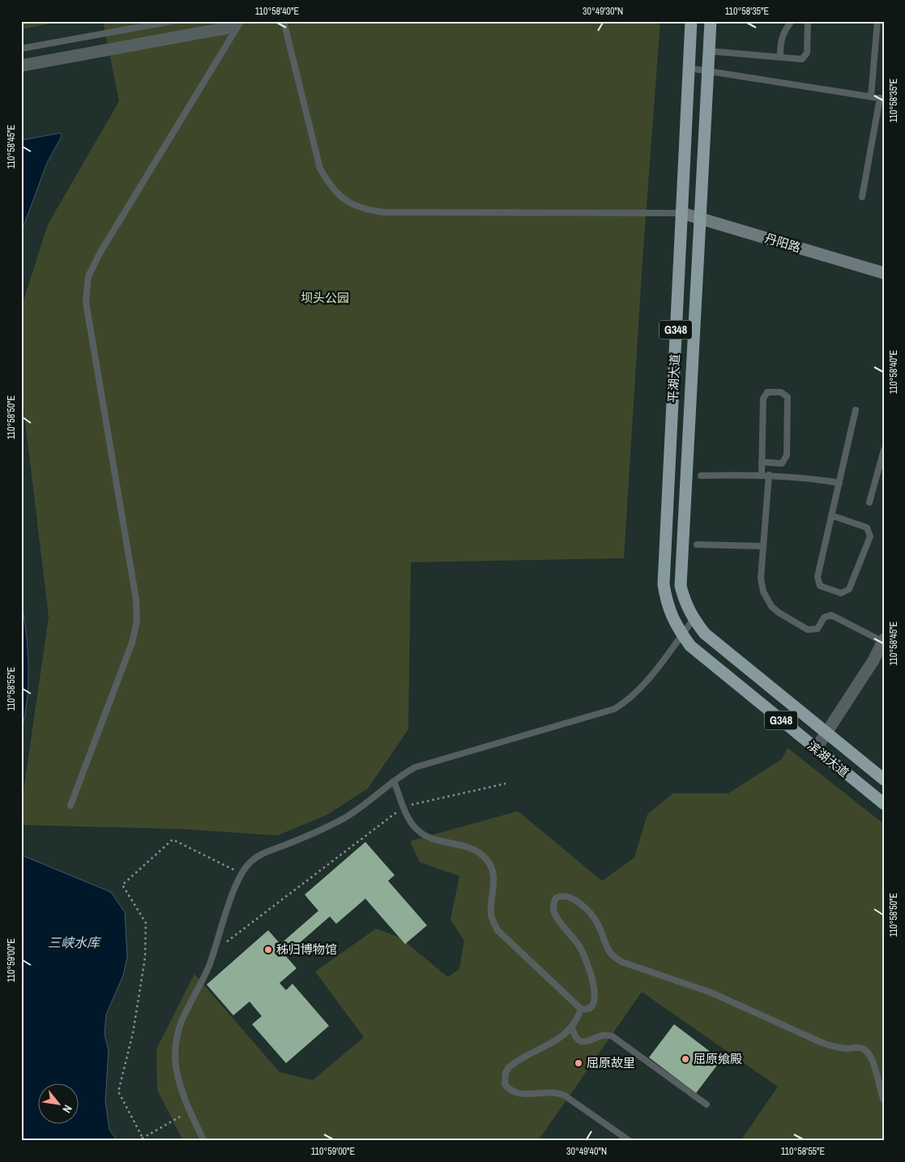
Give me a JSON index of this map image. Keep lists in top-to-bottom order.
{
  "streets": {
    "highway": ["G348", "平湖大道", "滨湖大道"],
    "main road": ["丹阳路"]
  },
  "crossings": [
    ["丹阳路", "平湖大道"],
    ["平湖大道", "滨湖大道"]
  ],
  "water": ["三峡水库"],
  "parks": ["坝头公园"],
  "places": ["秭归博物馆", "屈原飨殿", "屈原故里"],
  "north": "bottom right",
  "coordinates": [
    "110°58'40\"E",
    "30°49'30\"N",
    "110°58'35\"E",
    "110°58'45\"E",
    "110°58'50\"E",
    "110°58'55\"E",
    "110°59'00\"E",
    "30°49'40\"N"
  ]
}
